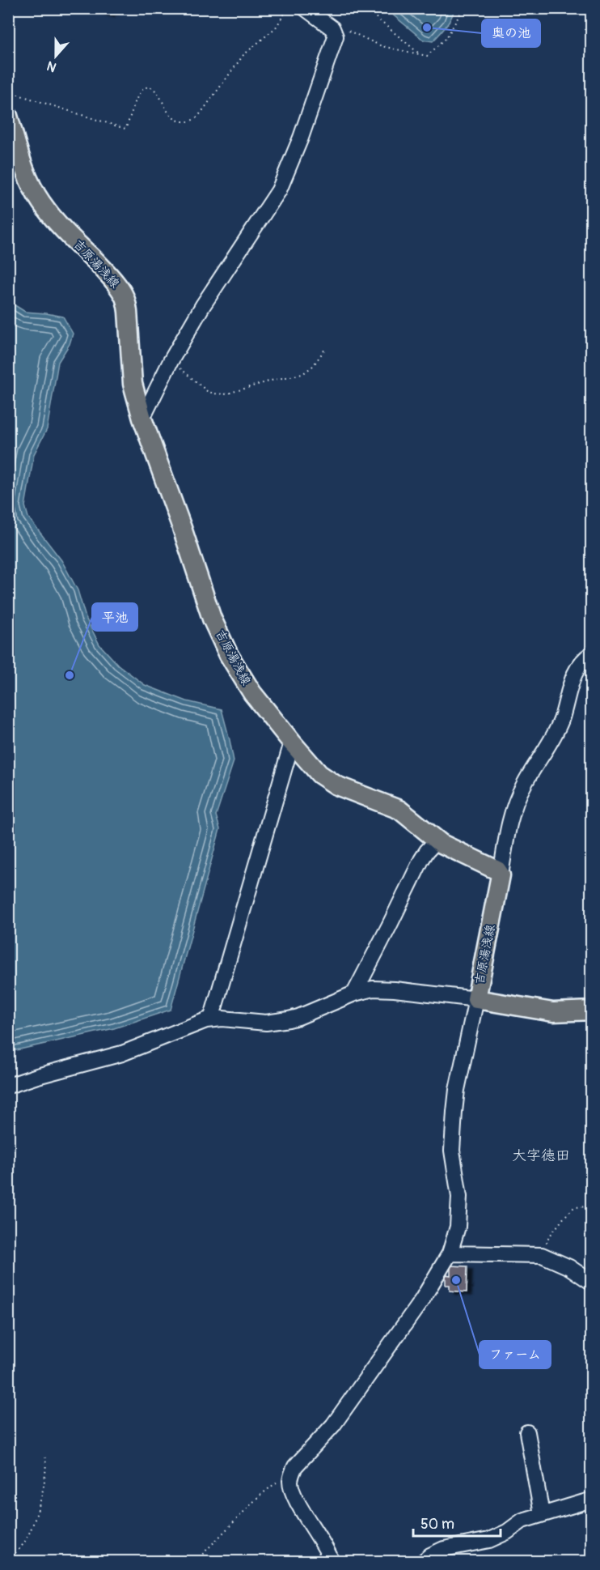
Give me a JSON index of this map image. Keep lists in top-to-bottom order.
{
  "streets": {
    "main road": ["吉原湯浅線"]
  },
  "districts": ["大字徳田"],
  "places": ["奥の池", "平池", "ファーム"],
  "scale_bar": "50 m",
  "north": "bottom"
}
